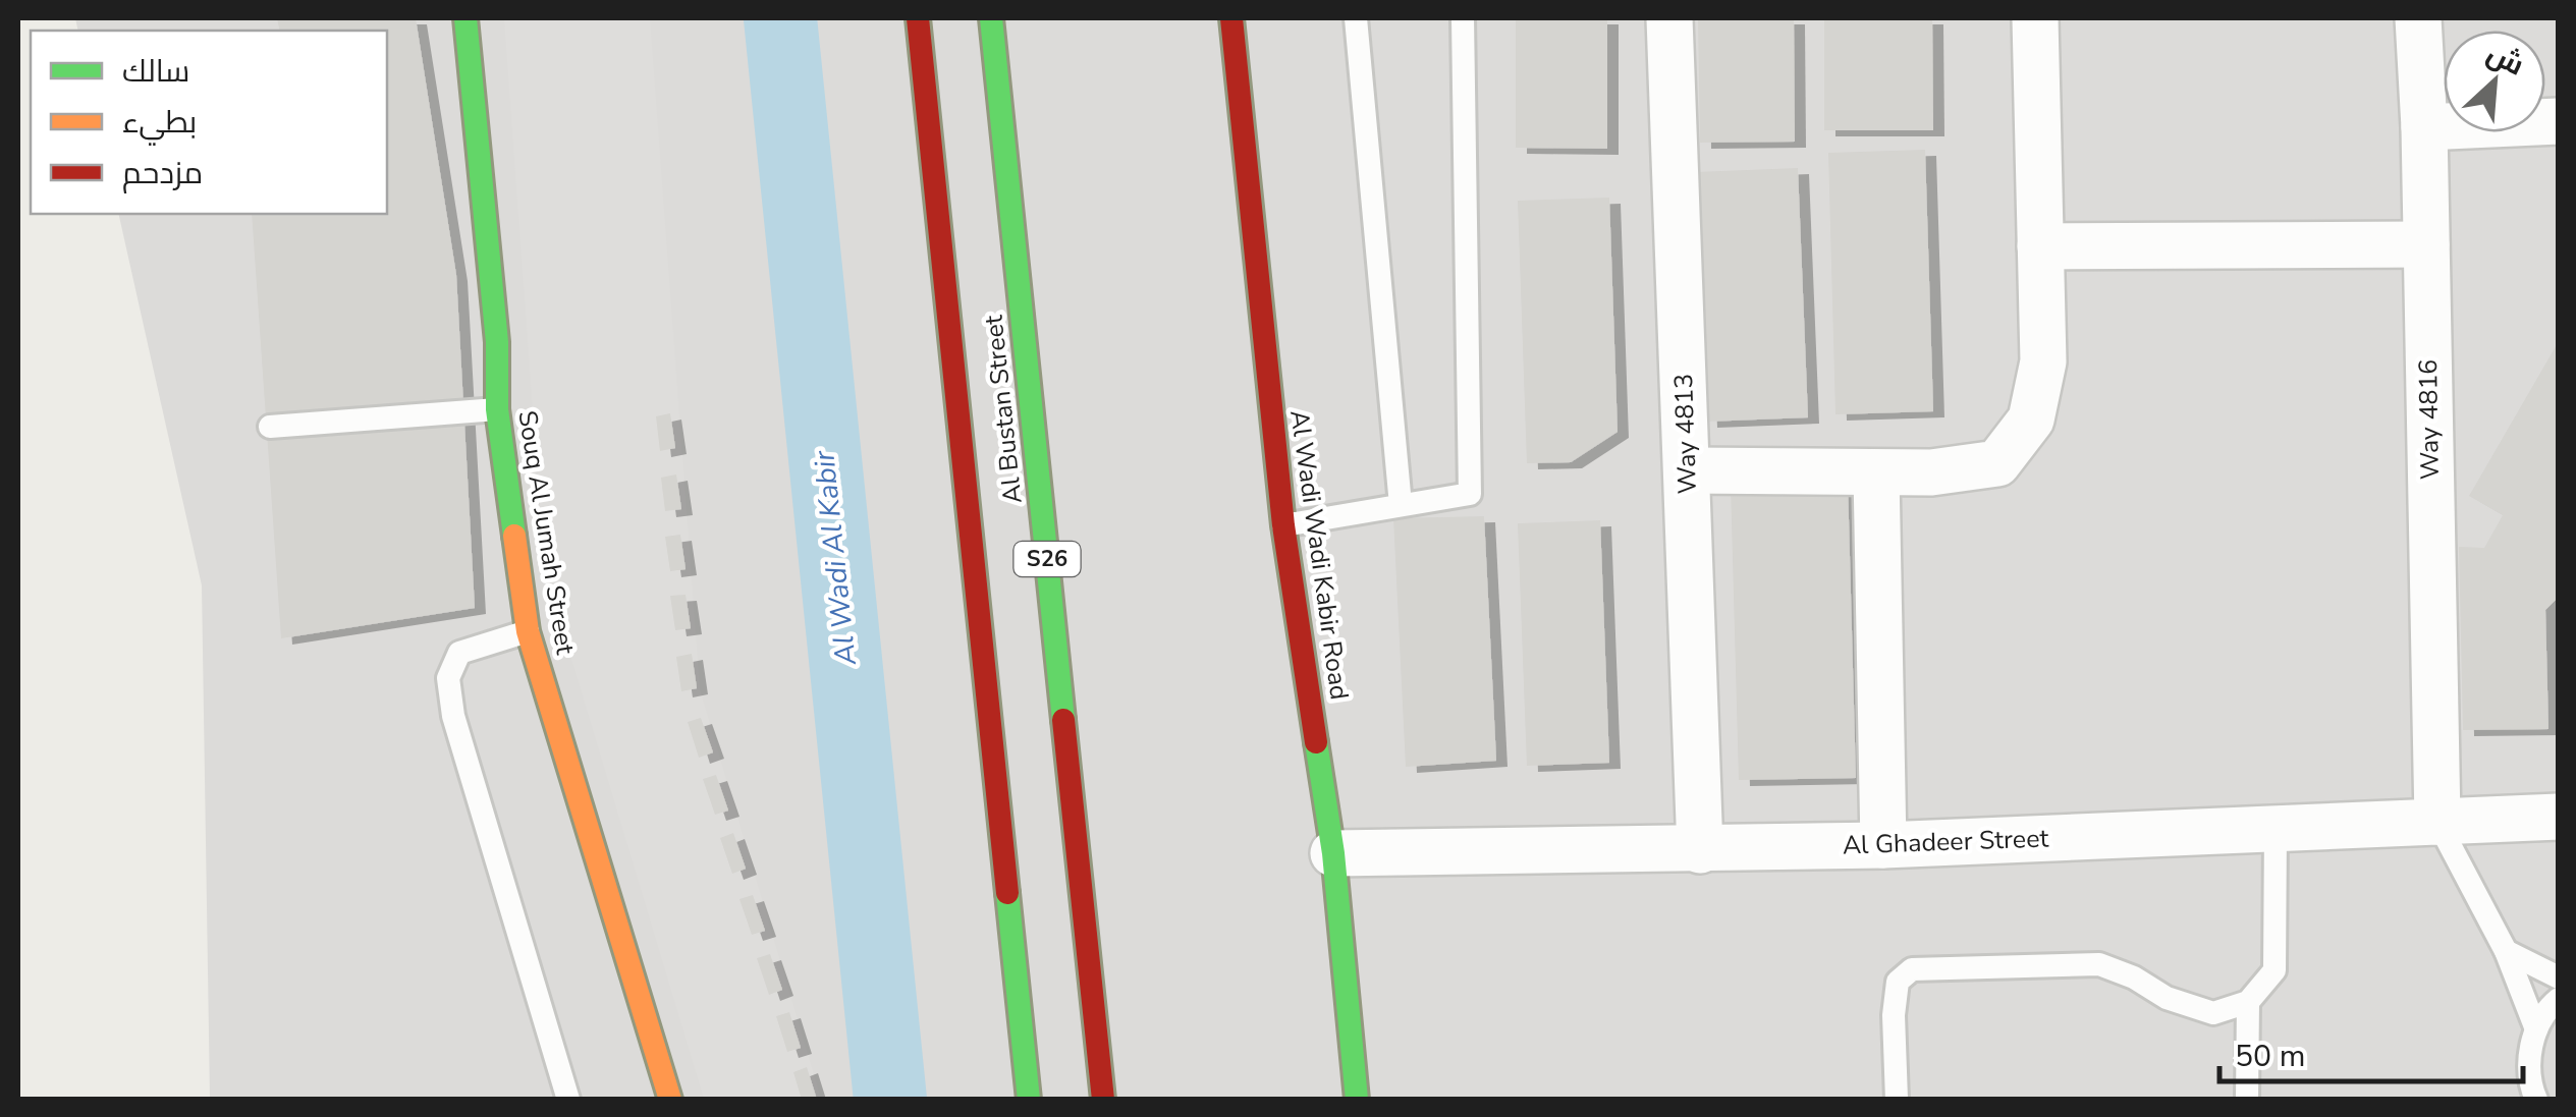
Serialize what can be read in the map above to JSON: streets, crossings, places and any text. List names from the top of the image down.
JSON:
{
  "streets": {
    "street": [
      "Al Bustan Street",
      "Way 4816",
      "Way 4813",
      "Souq Al Jumah Street",
      "Al Wadi Wadi Kabir Road",
      "S26",
      "Al Ghadeer Street"
    ]
  },
  "crossings": [
    ["Way 4816", "Al Ghadeer Street"],
    ["Way 4813", "Al Ghadeer Street"],
    ["Al Wadi Wadi Kabir Road", "Al Ghadeer Street"]
  ],
  "water": ["Al Wadi Al Kabir"],
  "legend": ["سالك", "بطيء", "مزدحم"],
  "scale_bar": "50 m",
  "north": "top right"
}
